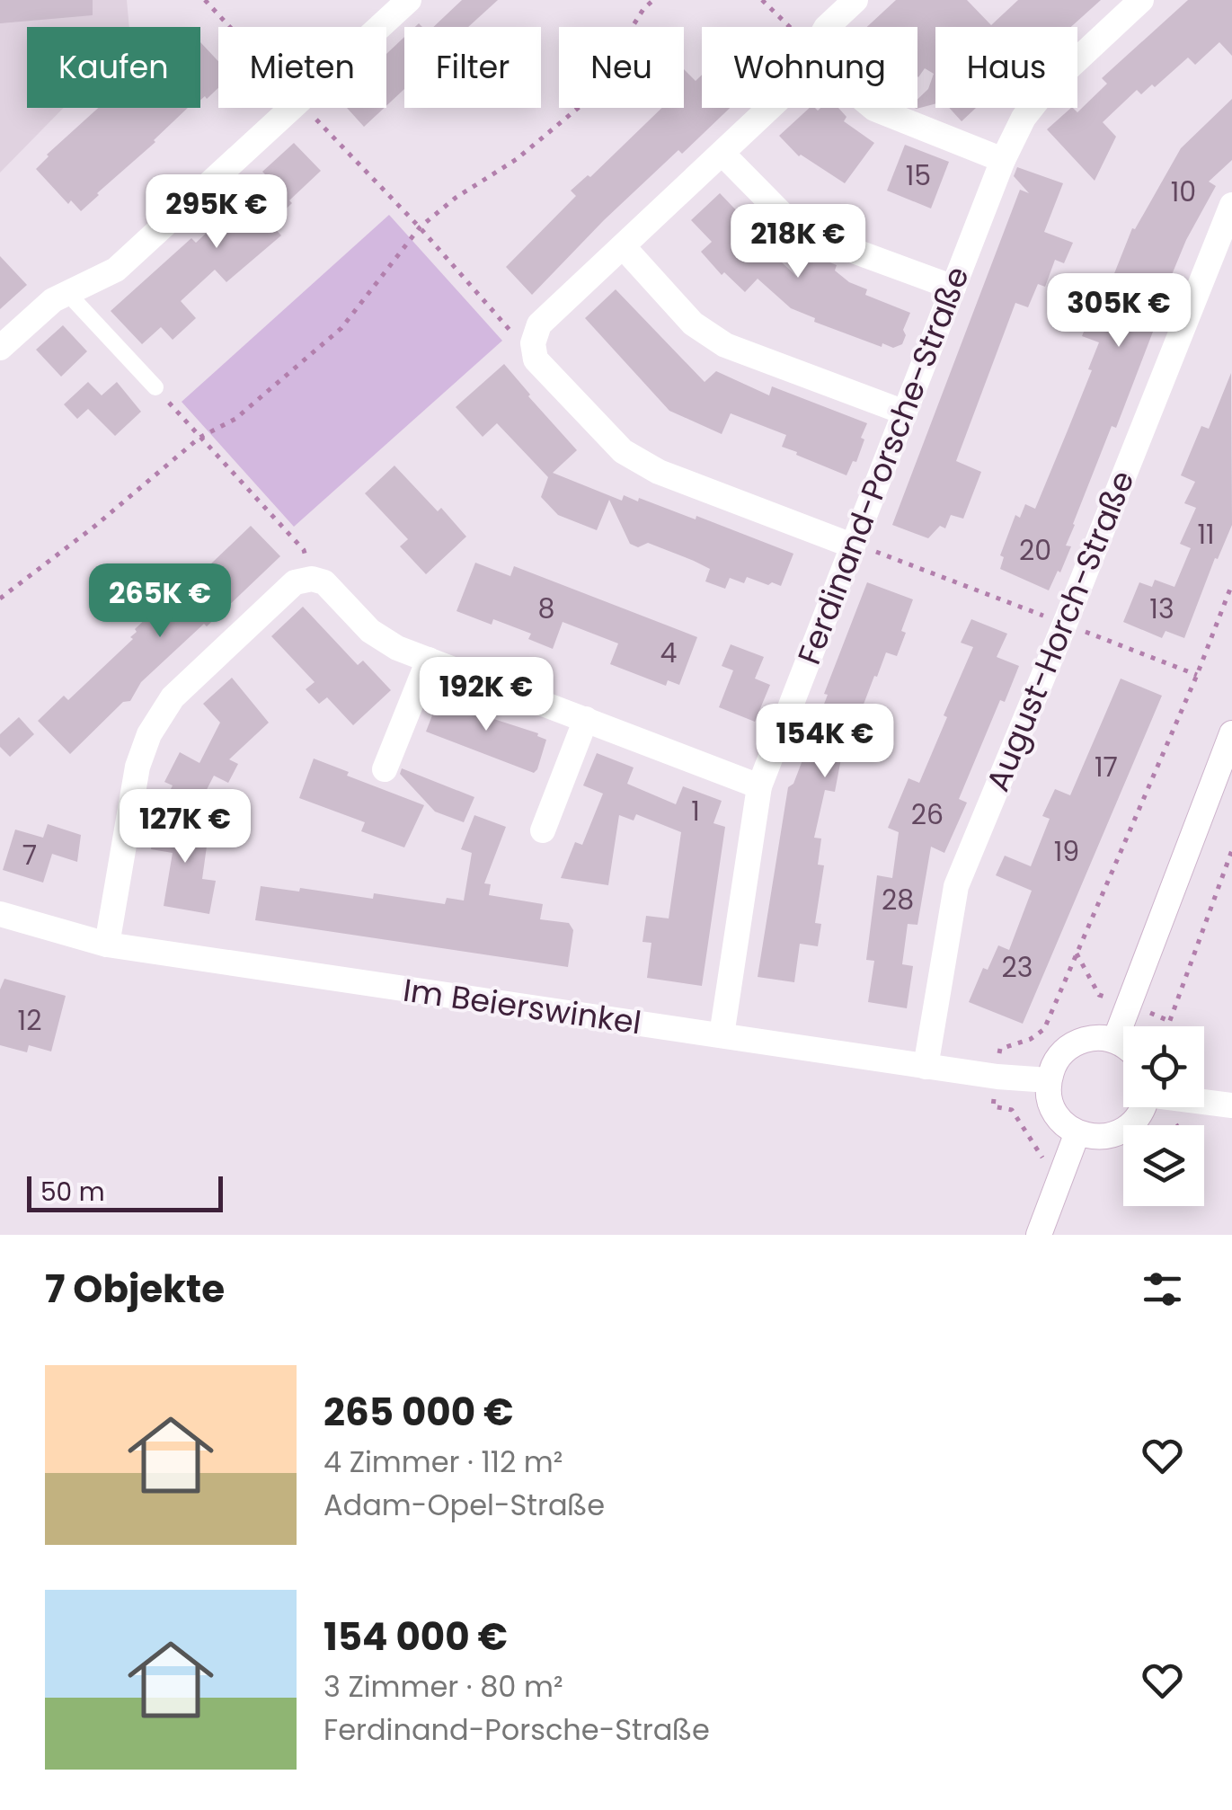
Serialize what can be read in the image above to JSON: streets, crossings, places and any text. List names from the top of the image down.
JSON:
{
  "streets": {
    "street": ["Ferdinand-Porsche-Straße", "August-Horch-Straße", "Im Beierswinkel"]
  },
  "crossings": [
    ["Ferdinand-Porsche-Straße", "Im Beierswinkel"],
    ["August-Horch-Straße", "Im Beierswinkel"]
  ],
  "house_numbers": [
    "15",
    "10",
    "11",
    "20",
    "8",
    "13",
    "4",
    "17",
    "1",
    "26",
    "19",
    "7",
    "28",
    "23",
    "12"
  ],
  "scale_bar": "50 m",
  "page": {
    "chip": [
      "Kaufen",
      "Mieten",
      "Filter",
      "Neu",
      "Wohnung",
      "Haus"
    ],
    "price": [
      "295K €",
      "218K €",
      "305K €",
      "265K €",
      "192K €",
      "154K €",
      "127K €"
    ],
    "scale": "50 m",
    "heading": "7 Objekte",
    "list": [
      {
        "name": "265 000 €",
        "note": "4 Zimmer · 112 m² · Adam-Opel-Straße"
      },
      {
        "name": "154 000 €",
        "note": "3 Zimmer · 80 m² · Ferdinand-Porsche-Straße"
      }
    ]
  }
}
